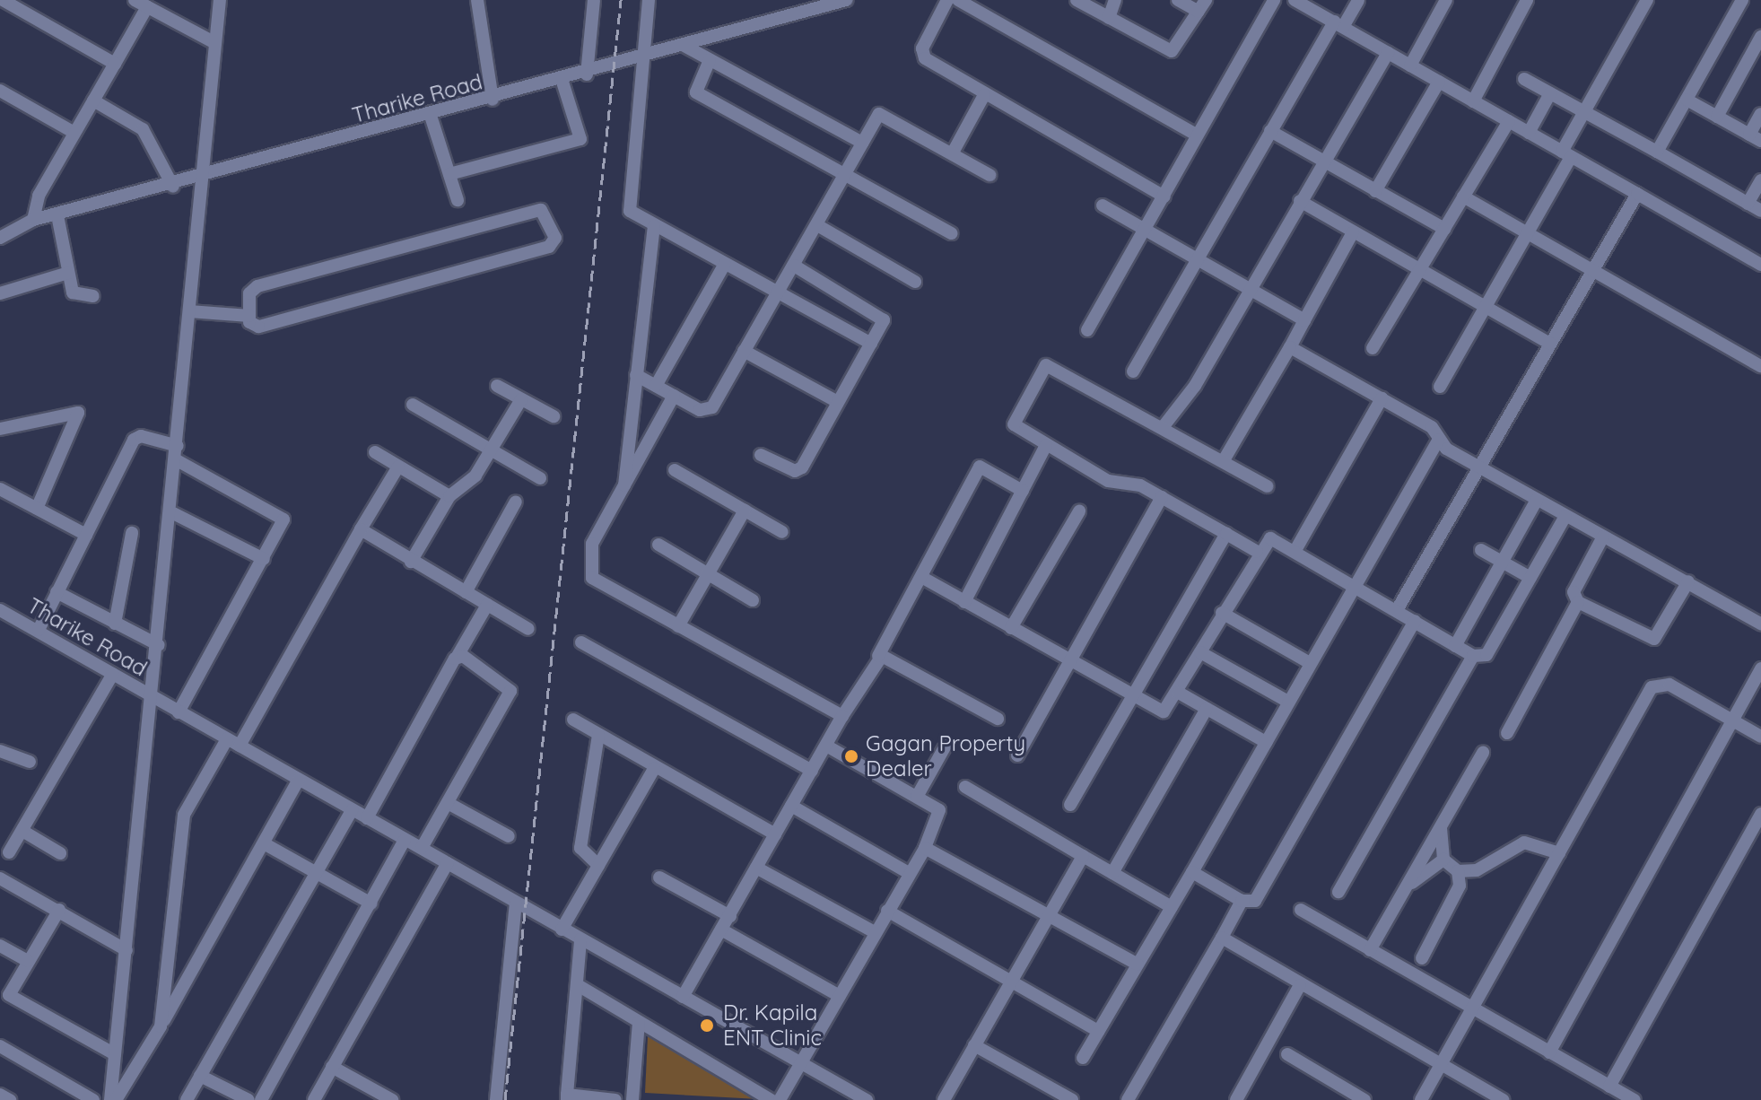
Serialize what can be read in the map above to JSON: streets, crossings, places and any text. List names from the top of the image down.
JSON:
{
  "streets": {
    "street": ["Tharike Road"]
  },
  "places": ["Gagan Property Dealer", "Dr. Kapila ENT Clinic"]
}
